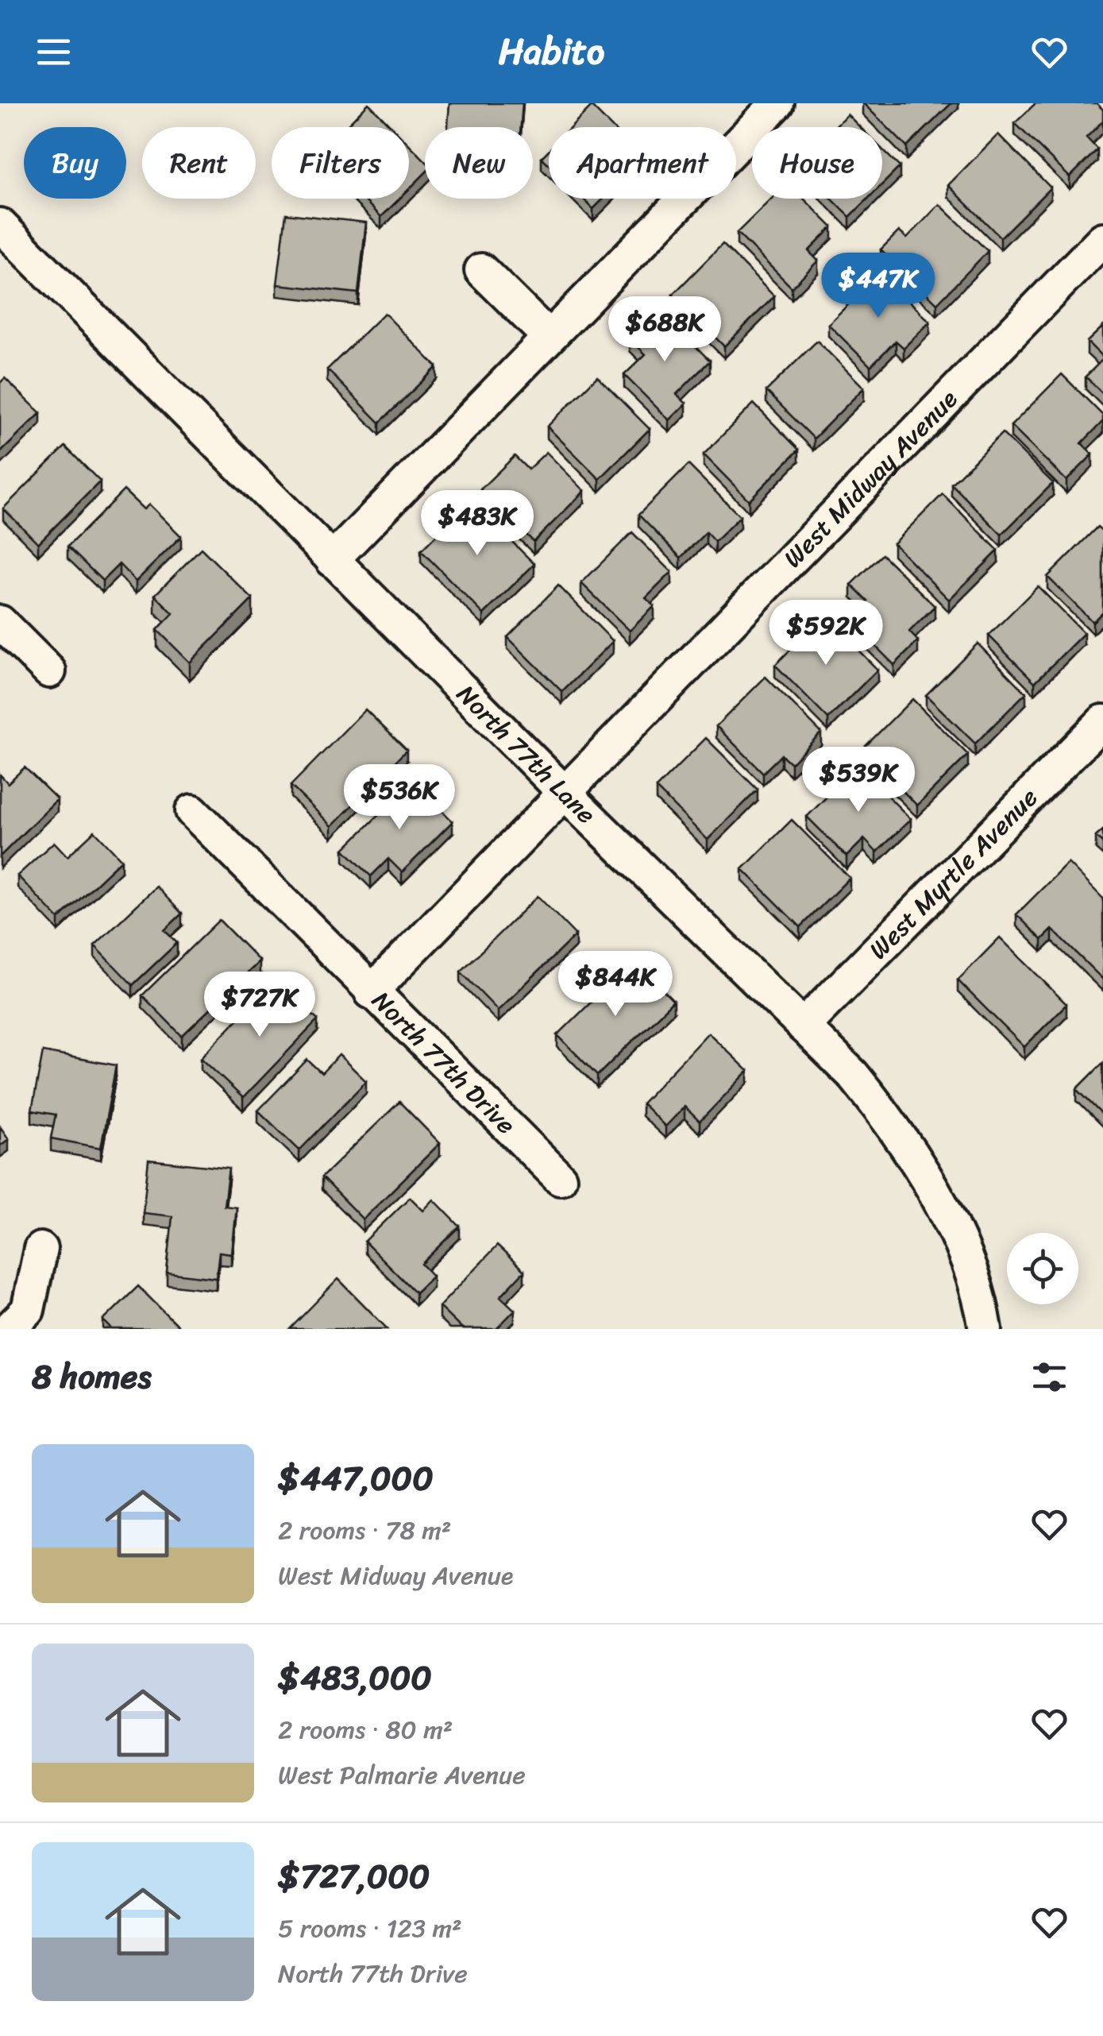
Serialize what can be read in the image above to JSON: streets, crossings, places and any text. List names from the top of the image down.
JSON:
{
  "streets": {
    "street": [
      "West Midway Avenue",
      "North 77th Lane",
      "West Myrtle Avenue",
      "North 77th Drive"
    ]
  },
  "crossings": [
    ["West Midway Avenue", "North 77th Lane"],
    ["West Midway Avenue", "North 77th Drive"],
    ["North 77th Lane", "West Myrtle Avenue"]
  ],
  "page": {
    "header": "Habito",
    "chip": [
      "Buy",
      "Rent",
      "Filters",
      "New",
      "Apartment",
      "House"
    ],
    "price": [
      "$447K",
      "$688K",
      "$483K",
      "$592K",
      "$539K",
      "$536K",
      "$844K",
      "$727K"
    ],
    "heading": "8 homes",
    "list": [
      {
        "name": "$447,000",
        "note": "2 rooms · 78 m² · West Midway Avenue"
      },
      {
        "name": "$483,000",
        "note": "2 rooms · 80 m² · West Palmarie Avenue"
      },
      {
        "name": "$727,000",
        "note": "5 rooms · 123 m² · North 77th Drive"
      }
    ]
  }
}
